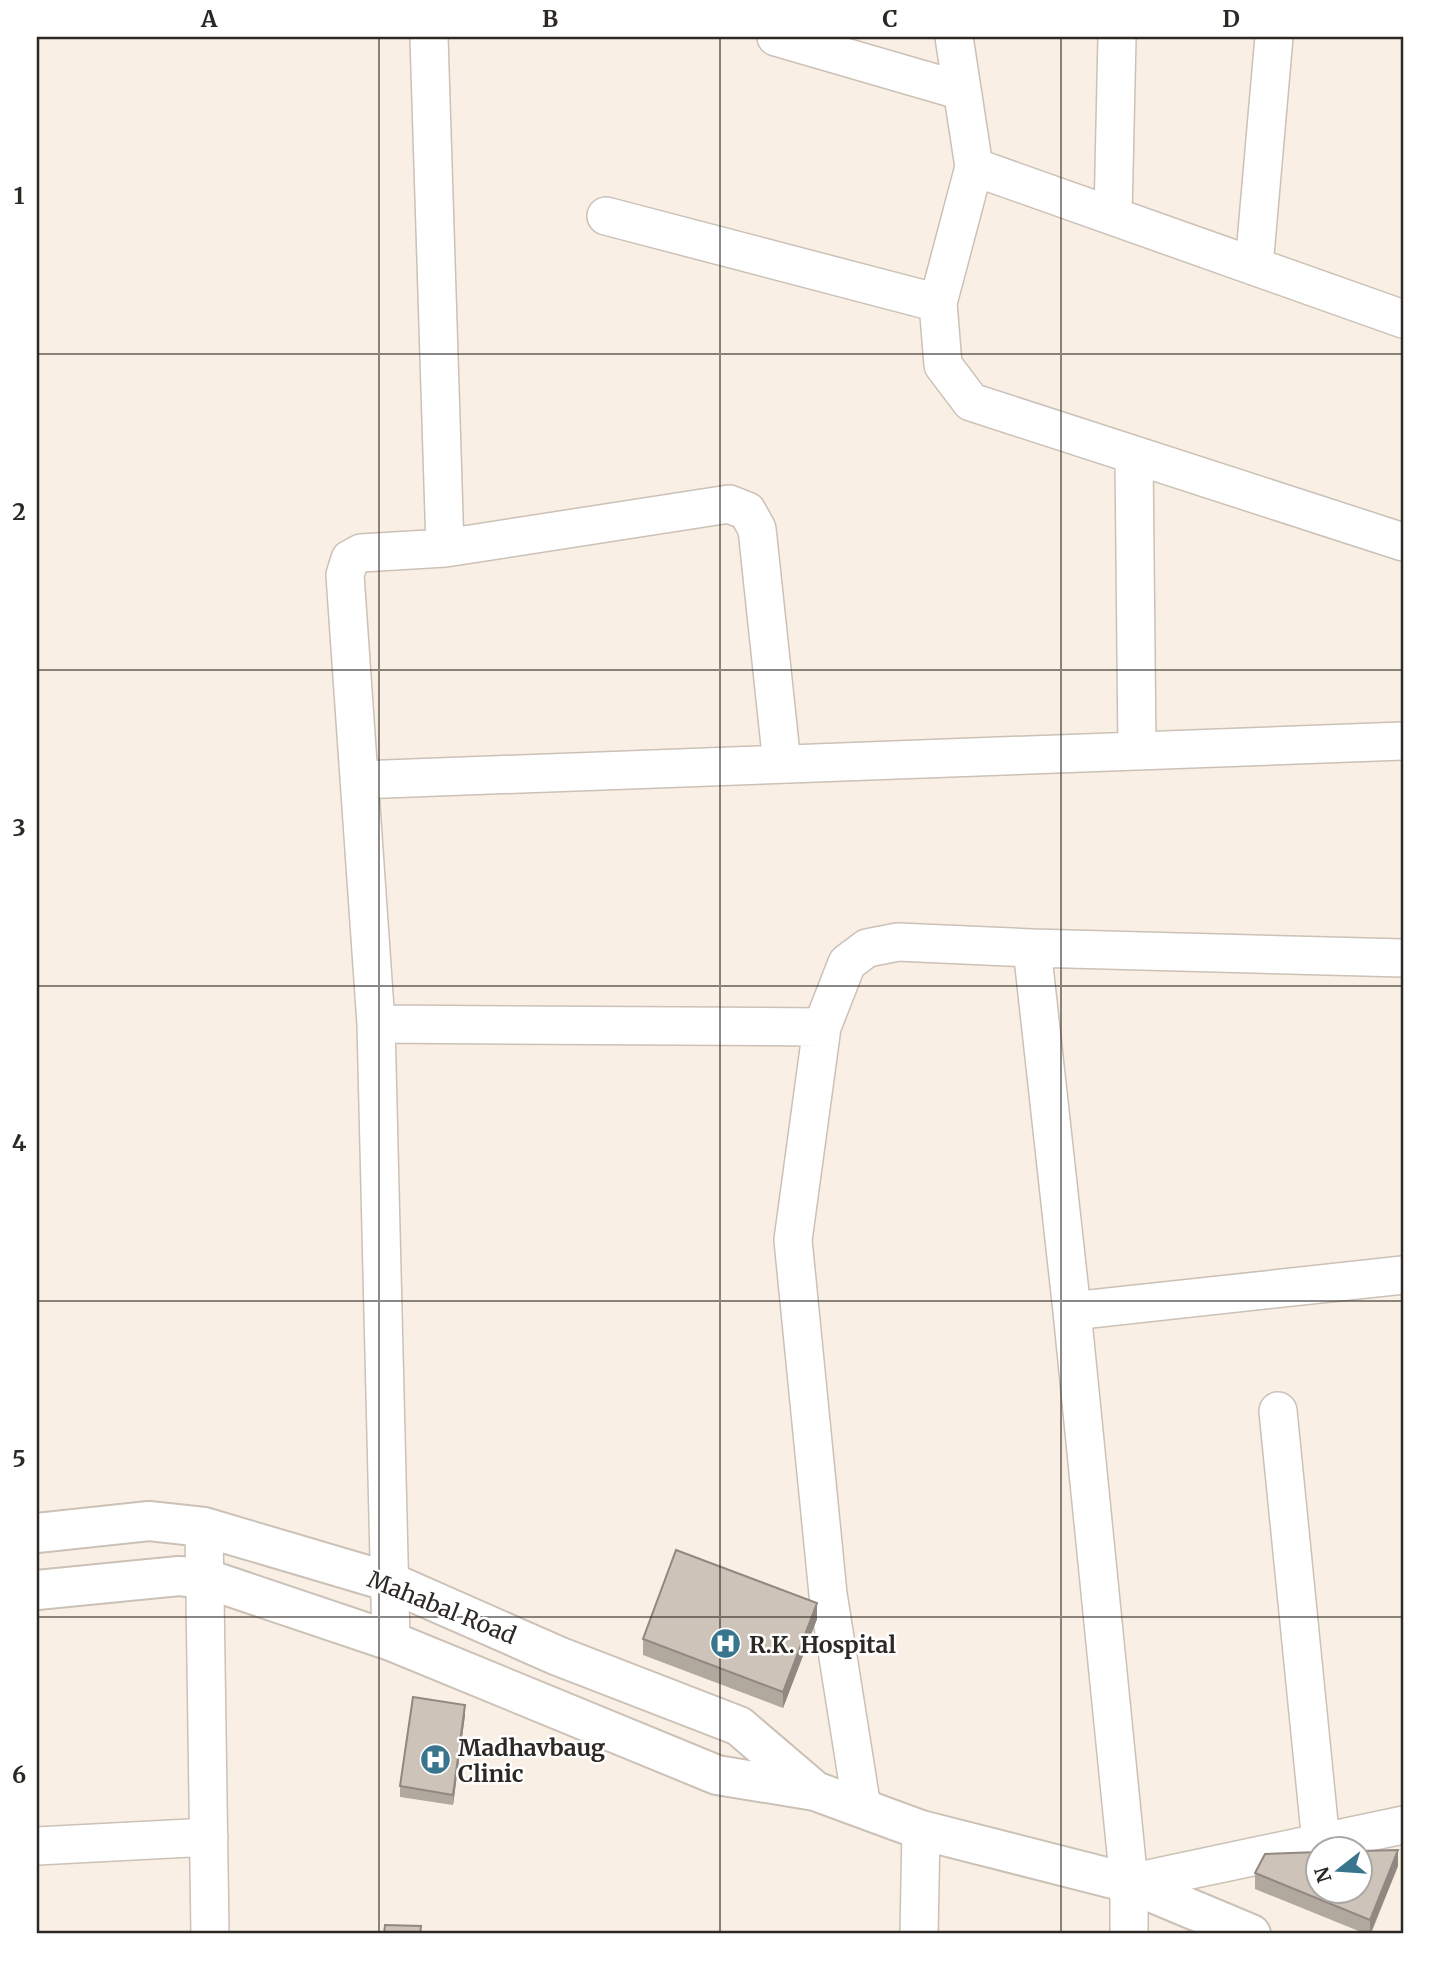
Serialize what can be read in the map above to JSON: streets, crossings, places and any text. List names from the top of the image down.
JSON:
{
  "streets": {
    "main road": ["Mahabal Road"]
  },
  "places": {
    "hospital": ["R.K. Hospital", "Madhavbaug Clinic"]
  },
  "north": "left",
  "grid": {
    "columns": [
      "A",
      "B",
      "C",
      "D"
    ],
    "rows": [
      "1",
      "2",
      "3",
      "4",
      "5",
      "6"
    ]
  }
}
